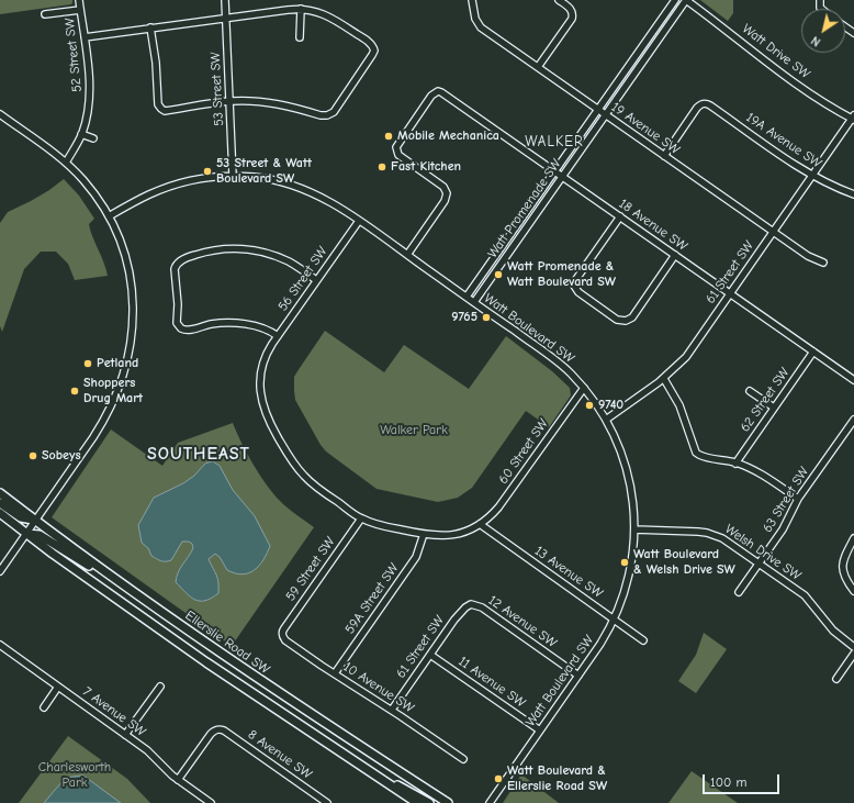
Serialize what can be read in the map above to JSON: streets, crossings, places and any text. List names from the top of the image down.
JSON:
{
  "streets": {
    "main road": ["Ellerslie Road SW"],
    "street": [
      "Watt Drive SW",
      "52 Street SW",
      "53 Street SW",
      "19 Avenue SW",
      "19A Avenue SW",
      "Watt Promenade SW",
      "18 Avenue SW",
      "61 Street SW",
      "56 Street SW",
      "Watt Boulevard SW",
      "62 Street SW",
      "60 Street SW",
      "63 Street SW",
      "Welsh Drive SW",
      "59 Street SW",
      "13 Avenue SW",
      "59A Street SW",
      "12 Avenue SW",
      "11 Avenue SW",
      "10 Avenue SW",
      "7 Avenue SW",
      "8 Avenue SW"
    ]
  },
  "crossings": [
    ["Watt Drive SW", "Watt Promenade SW"],
    ["Watt Drive SW", "61 Street SW"],
    ["53 Street SW", "Watt Boulevard SW"],
    ["19 Avenue SW", "19A Avenue SW"],
    ["19 Avenue SW", "Watt Promenade SW"],
    ["19 Avenue SW", "61 Street SW"],
    ["19A Avenue SW", "61 Street SW"],
    ["Watt Promenade SW", "18 Avenue SW"],
    ["Watt Promenade SW", "Watt Boulevard SW"],
    ["18 Avenue SW", "61 Street SW"],
    ["18 Avenue SW", "Watt Boulevard SW"],
    ["18 Avenue SW", "62 Street SW"],
    ["61 Street SW", "Watt Boulevard SW"],
    ["61 Street SW", "12 Avenue SW"],
    ["61 Street SW", "11 Avenue SW"],
    ["61 Street SW", "10 Avenue SW"],
    ["56 Street SW", "Watt Boulevard SW"],
    ["56 Street SW", "59 Street SW"],
    ["Watt Boulevard SW", "60 Street SW"],
    ["Watt Boulevard SW", "Welsh Drive SW"],
    ["Watt Boulevard SW", "13 Avenue SW"],
    ["Watt Boulevard SW", "12 Avenue SW"],
    ["Watt Boulevard SW", "11 Avenue SW"],
    ["60 Street SW", "13 Avenue SW"],
    ["63 Street SW", "Welsh Drive SW"],
    ["59 Street SW", "10 Avenue SW"],
    ["59A Street SW", "10 Avenue SW"],
    ["7 Avenue SW", "8 Avenue SW"]
  ],
  "districts": ["WALKER", "SOUTHEAST"],
  "parks": ["Walker Park", "Charlesworth Park"],
  "places": [
    "Mobile Mechanica",
    "Fast Kitchen",
    "53 Street & Watt Boulevard SW",
    "Watt Promenade & Watt Boulevard SW",
    "9765",
    "Petland",
    "Shoppers Drug Mart",
    "9740",
    "Sobeys",
    "Watt Boulevard & Welsh Drive SW",
    "Watt Boulevard & Ellerslie Road SW"
  ],
  "scale_bar": "100 m",
  "north": "bottom left"
}
